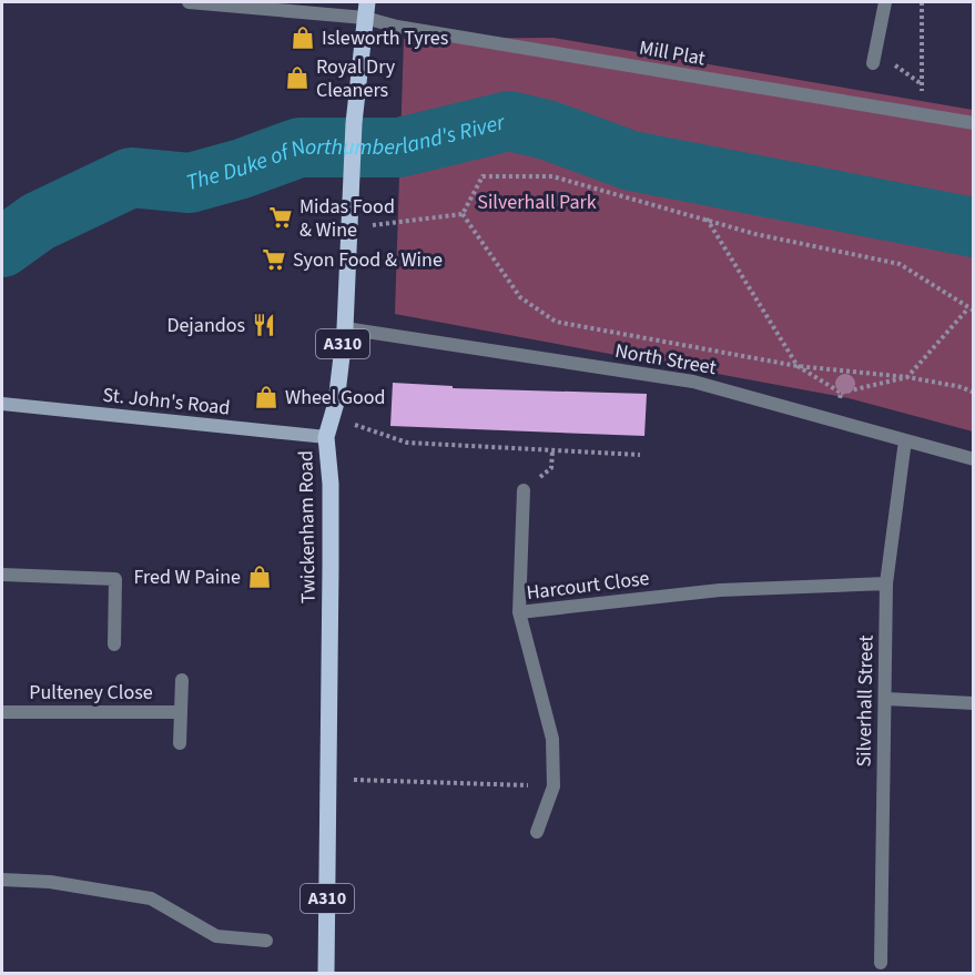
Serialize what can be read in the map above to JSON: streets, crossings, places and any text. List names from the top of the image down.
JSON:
{
  "streets": {
    "main road": ["A310", "St. John's Road", "Twickenham Road"],
    "street": [
      "Mill Plat",
      "North Street",
      "Harcourt Close",
      "Pulteney Close",
      "Silverhall Street"
    ]
  },
  "crossings": [
    ["Mill Plat", "Twickenham Road"],
    ["North Street", "Twickenham Road"],
    ["North Street", "Silverhall Street"],
    ["St. John's Road", "Twickenham Road"],
    ["Harcourt Close", "Silverhall Street"]
  ],
  "water": ["The Duke of Northumberland's River"],
  "parks": ["Silverhall Park"],
  "places": {
    "shop": [
      "Isleworth Tyres",
      "Royal Dry Cleaners",
      "Wheel Good",
      "Fred W Paine"
    ],
    "supermarket": ["Midas Food & Wine", "Syon Food & Wine"],
    "restaurant": ["Dejandos"]
  }
}
